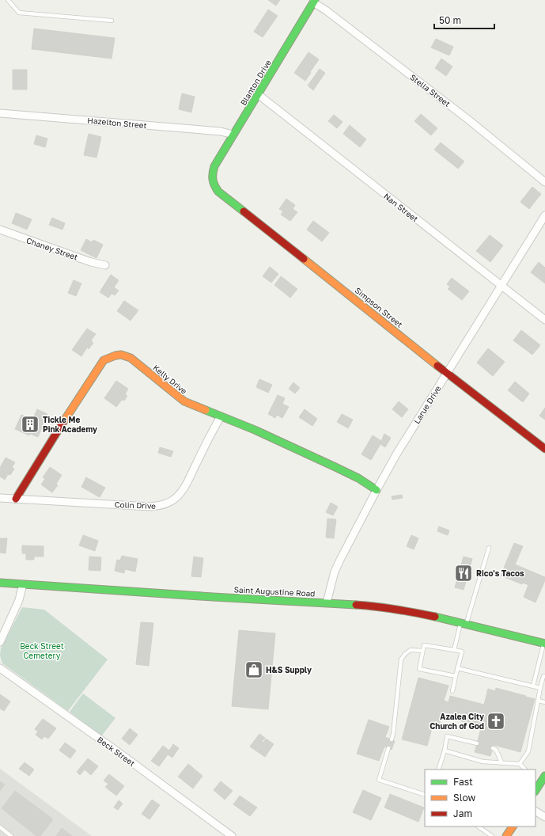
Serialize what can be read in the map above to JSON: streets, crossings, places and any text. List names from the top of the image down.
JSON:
{
  "streets": {
    "street": [
      "Blanton Drive",
      "Stella Street",
      "Hazelton Street",
      "Nan Street",
      "Chaney Street",
      "Simpson Street",
      "Kelly Drive",
      "Larue Drive",
      "Colin Drive",
      "Saint Augustine Road",
      "Beck Street"
    ]
  },
  "crossings": [
    ["Blanton Drive", "Stella Street"],
    ["Blanton Drive", "Hazelton Street"],
    ["Blanton Drive", "Nan Street"],
    ["Blanton Drive", "Simpson Street"],
    ["Nan Street", "Larue Drive"],
    ["Simpson Street", "Larue Drive"],
    ["Kelly Drive", "Larue Drive"],
    ["Kelly Drive", "Colin Drive"],
    ["Larue Drive", "Saint Augustine Road"]
  ],
  "parks": ["Beck Street Cemetery"],
  "places": {
    "building": ["Tickle Me Pink Academy"],
    "restaurant": ["Rico's Tacos"],
    "shop": ["H&S Supply"],
    "church": ["Azalea City Church of God"]
  },
  "legend": ["Fast", "Slow", "Jam"],
  "scale_bar": "50 m"
}
